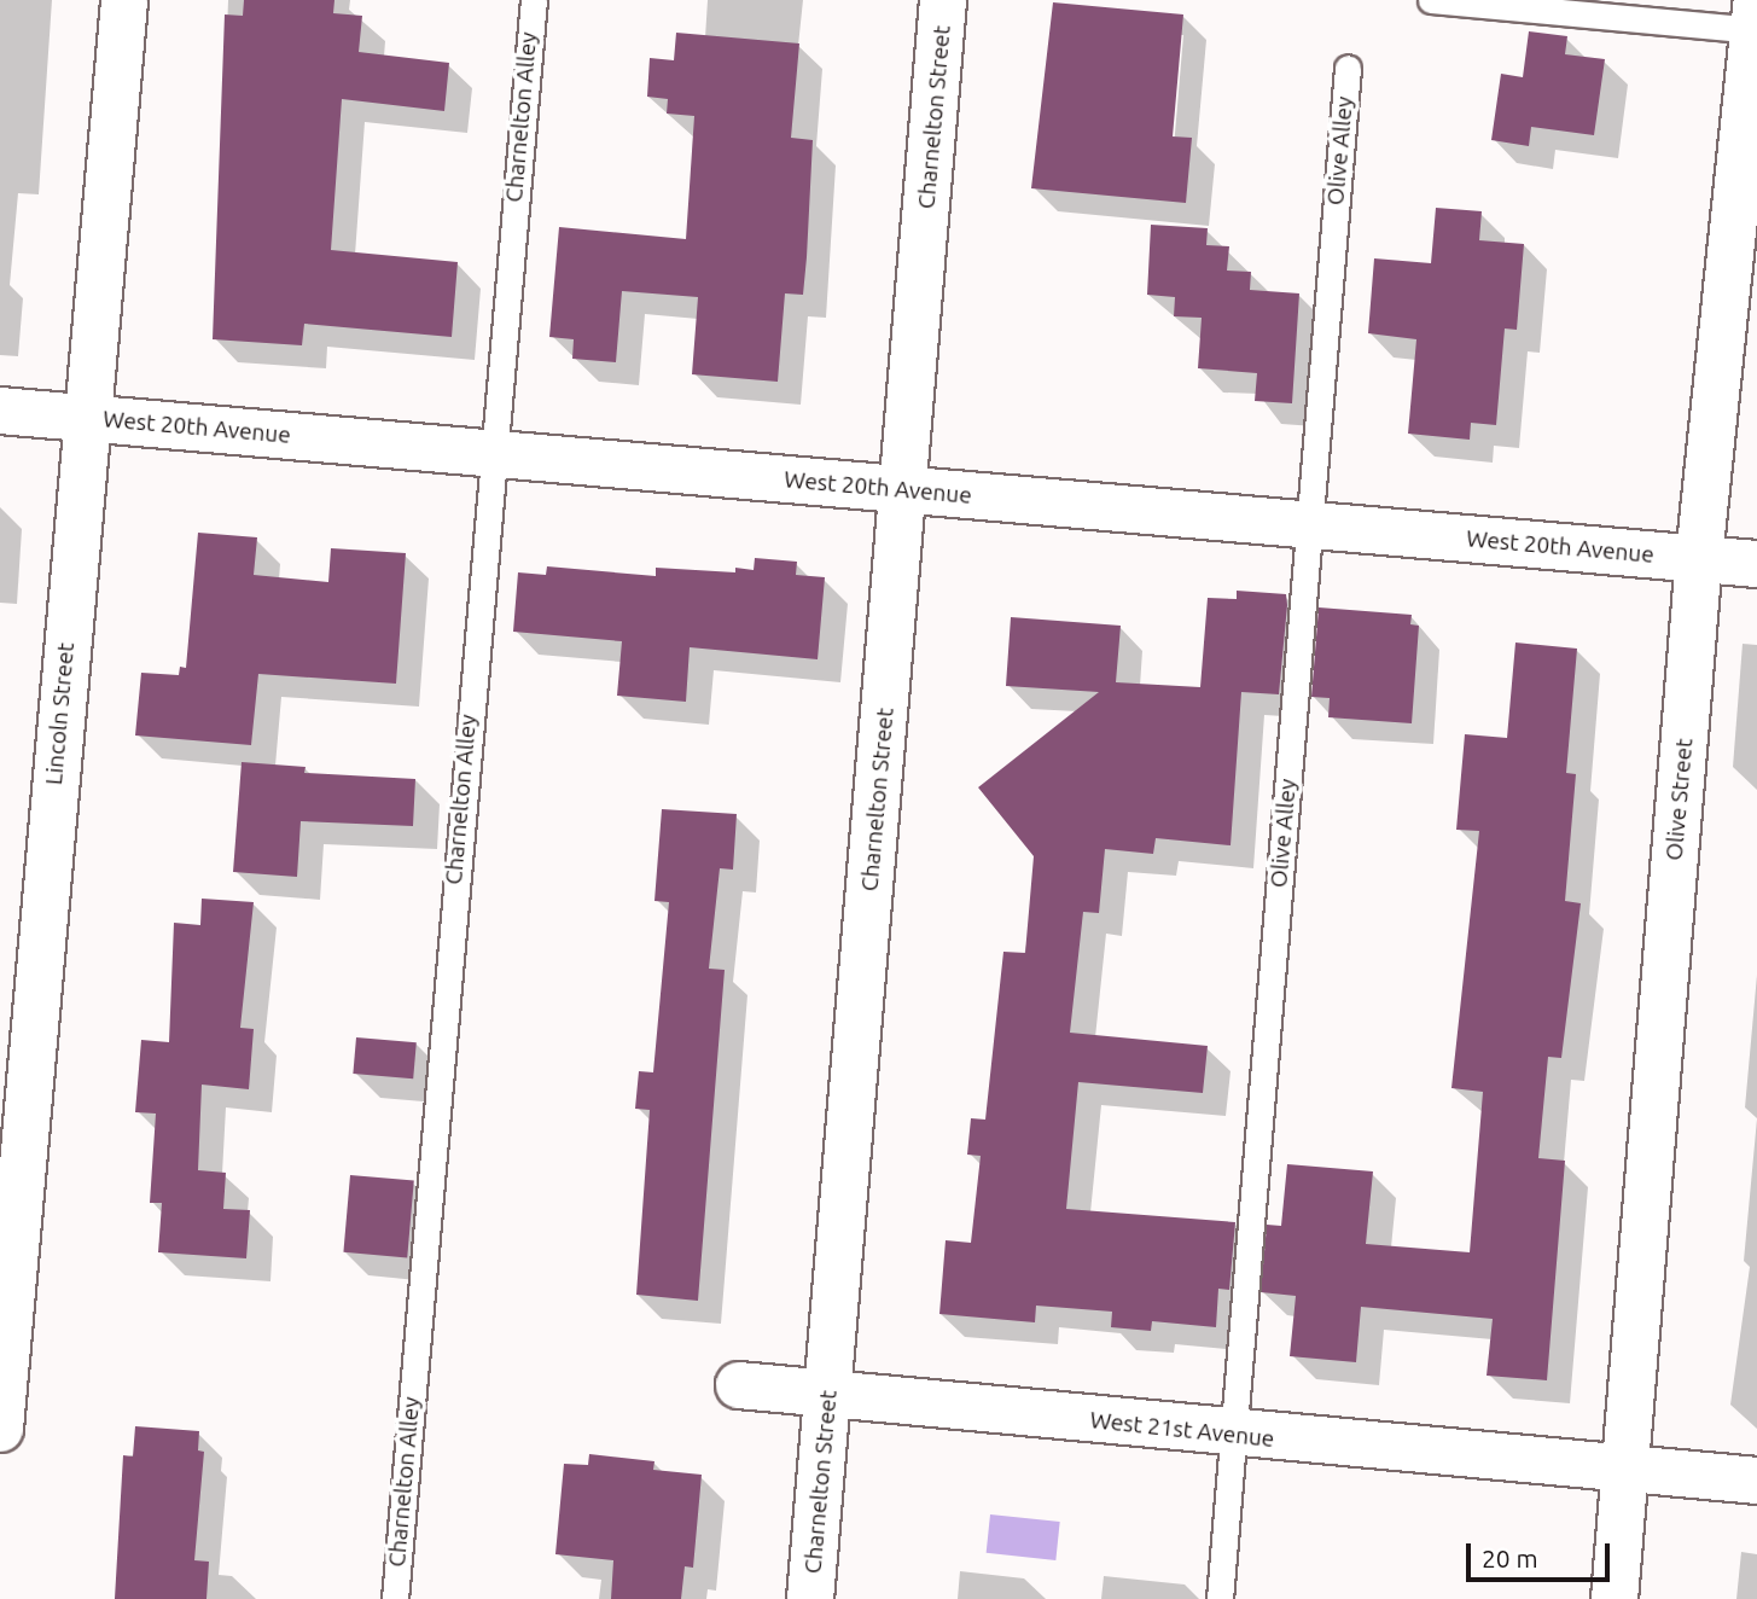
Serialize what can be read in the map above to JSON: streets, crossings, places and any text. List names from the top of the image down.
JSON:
{
  "streets": {
    "street": [
      "Charnelton Street",
      "West 20th Avenue",
      "Lincoln Street",
      "Olive Street",
      "West 21st Avenue"
    ],
    "lane": ["Charnelton Alley", "Olive Alley"]
  },
  "crossings": [
    ["Charnelton Alley", "West 20th Avenue"],
    ["Charnelton Street", "West 20th Avenue"],
    ["Charnelton Street", "West 21st Avenue"],
    ["Olive Alley", "West 20th Avenue"],
    ["Olive Alley", "West 21st Avenue"],
    ["West 20th Avenue", "Lincoln Street"],
    ["West 20th Avenue", "Olive Street"],
    ["Olive Street", "West 21st Avenue"]
  ],
  "scale_bar": "20 m"
}
